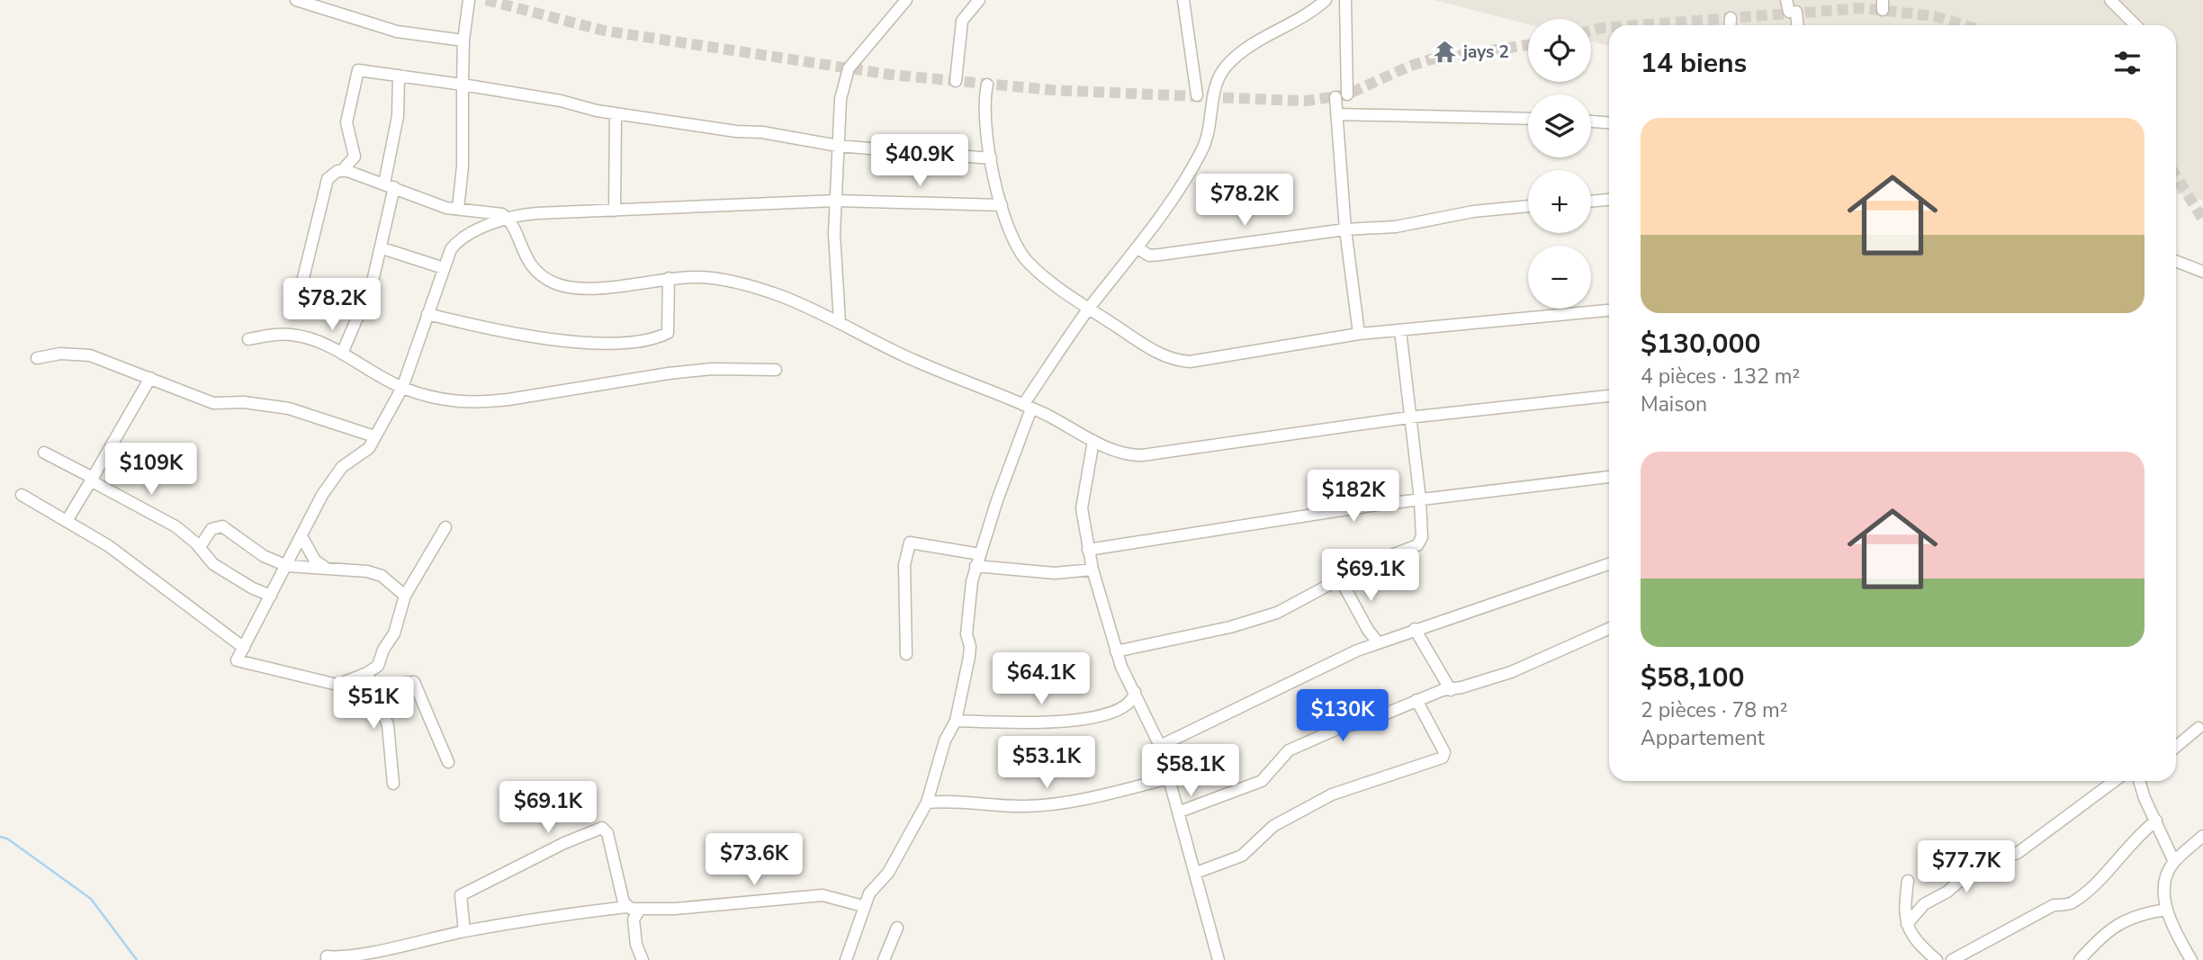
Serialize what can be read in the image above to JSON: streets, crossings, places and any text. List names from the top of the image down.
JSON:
{
  "places": {
    "temple": ["jays 2"]
  },
  "page": {
    "map_buttons": ["+", "−"],
    "heading": "14 biens",
    "list": [
      {
        "name": "$130,000",
        "note": "4 pièces · 132 m² · Maison"
      },
      {
        "name": "$58,100",
        "note": "2 pièces · 78 m² · Appartement"
      }
    ],
    "price": [
      "$40.9K",
      "$78.2K",
      "$78.2K",
      "$109K",
      "$182K",
      "$69.1K",
      "$64.1K",
      "$51K",
      "$130K",
      "$53.1K",
      "$58.1K",
      "$69.1K",
      "$73.6K",
      "$77.7K"
    ]
  }
}
